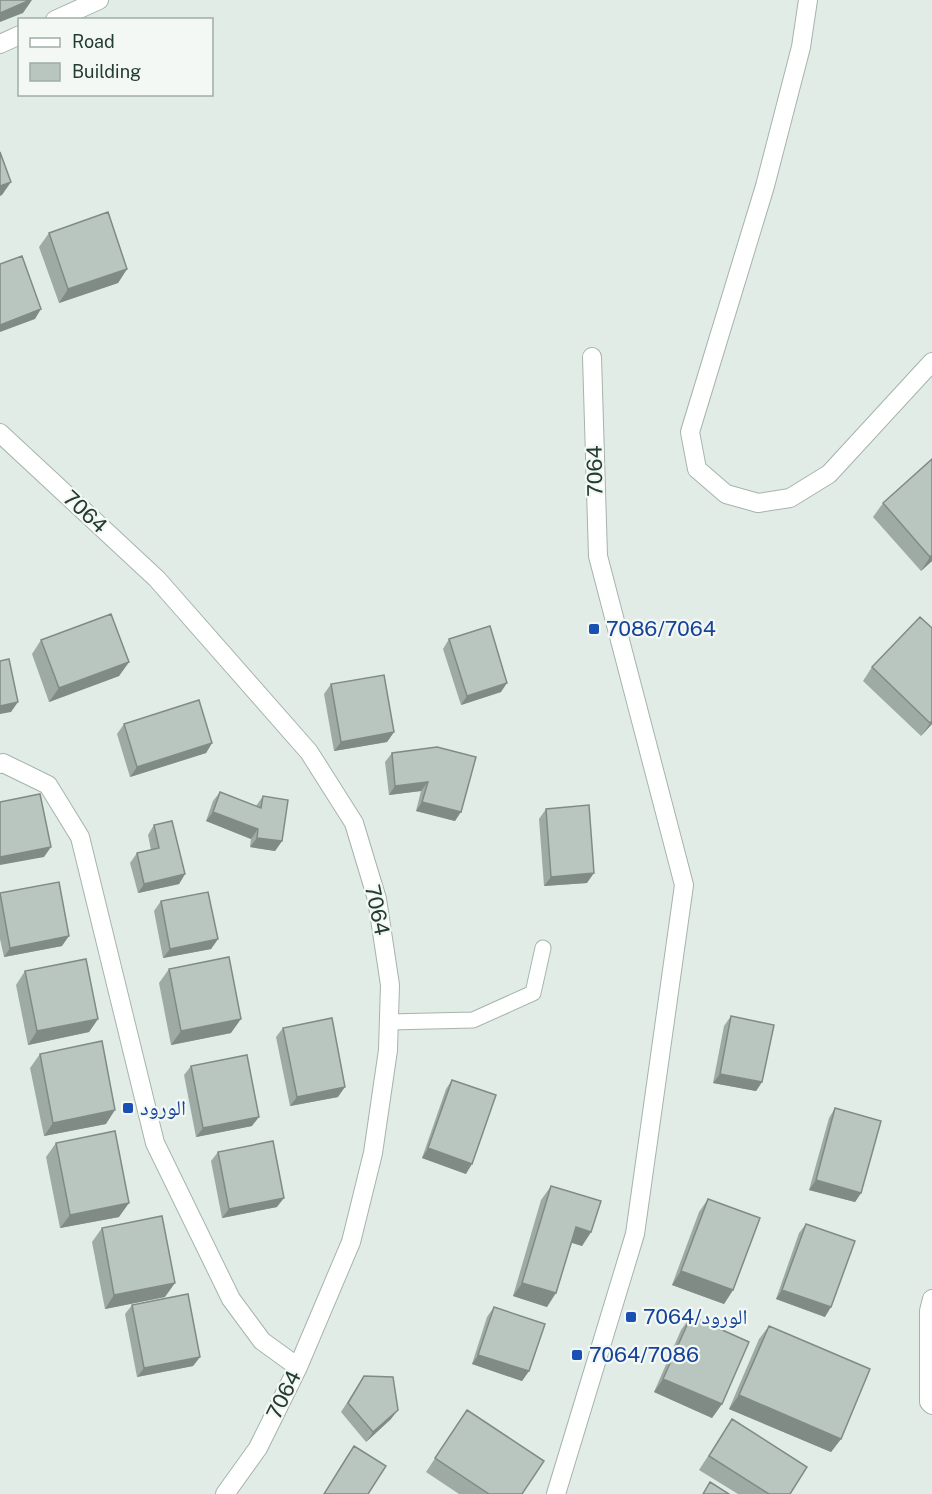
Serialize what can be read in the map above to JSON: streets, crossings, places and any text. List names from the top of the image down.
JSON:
{
  "streets": {
    "street": ["7064"]
  },
  "places": {
    "transit": [
      "7086/7064",
      "الورود",
      "الورود/7064",
      "7064/7086"
    ]
  },
  "legend": ["Road", "Building"]
}
